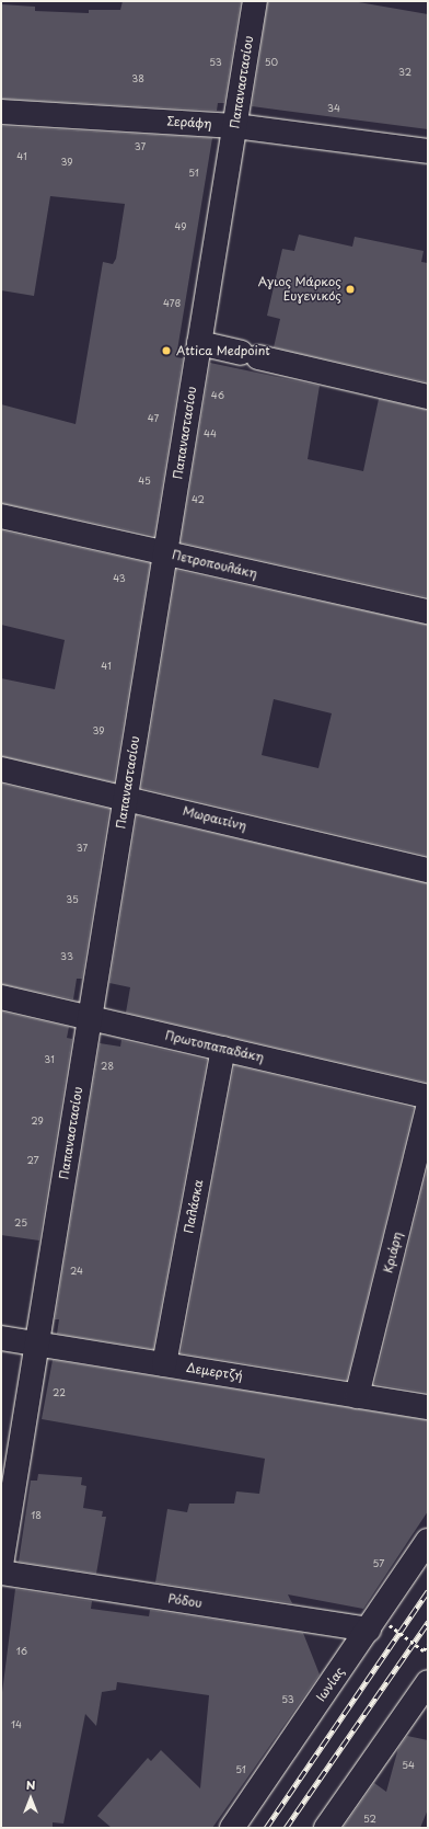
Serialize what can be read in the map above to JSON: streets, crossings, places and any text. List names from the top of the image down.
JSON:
{
  "streets": {
    "street": [
      "Παπαναστασίου",
      "Σεράφη",
      "Πετροπουλάκη",
      "Μωραιτίνη",
      "Πρωτοπαπαδάκη",
      "Παλάσκα",
      "Κριάρη",
      "Δεμερτζή",
      "Ρόδου",
      "Ιωνίας"
    ]
  },
  "crossings": [
    ["Παπαναστασίου", "Σεράφη"],
    ["Παπαναστασίου", "Πετροπουλάκη"],
    ["Παπαναστασίου", "Μωραιτίνη"],
    ["Παπαναστασίου", "Πρωτοπαπαδάκη"],
    ["Παπαναστασίου", "Δεμερτζή"],
    ["Πρωτοπαπαδάκη", "Παλάσκα"],
    ["Παλάσκα", "Δεμερτζή"],
    ["Κριάρη", "Δεμερτζή"],
    ["Ρόδου", "Ιωνίας"]
  ],
  "places": ["Αγιος Μάρκος Ευγενικός", "Attica Medpoint"],
  "house_numbers": [
    "53",
    "50",
    "32",
    "38",
    "34",
    "37",
    "41",
    "39",
    "51",
    "49",
    "47β",
    "46",
    "47",
    "44",
    "45",
    "42",
    "43",
    "41",
    "39",
    "37",
    "35",
    "33",
    "31",
    "28",
    "29",
    "27",
    "25",
    "24",
    "22",
    "18",
    "57",
    "16",
    "53",
    "14",
    "54",
    "51",
    "52"
  ],
  "north": "top"
}
